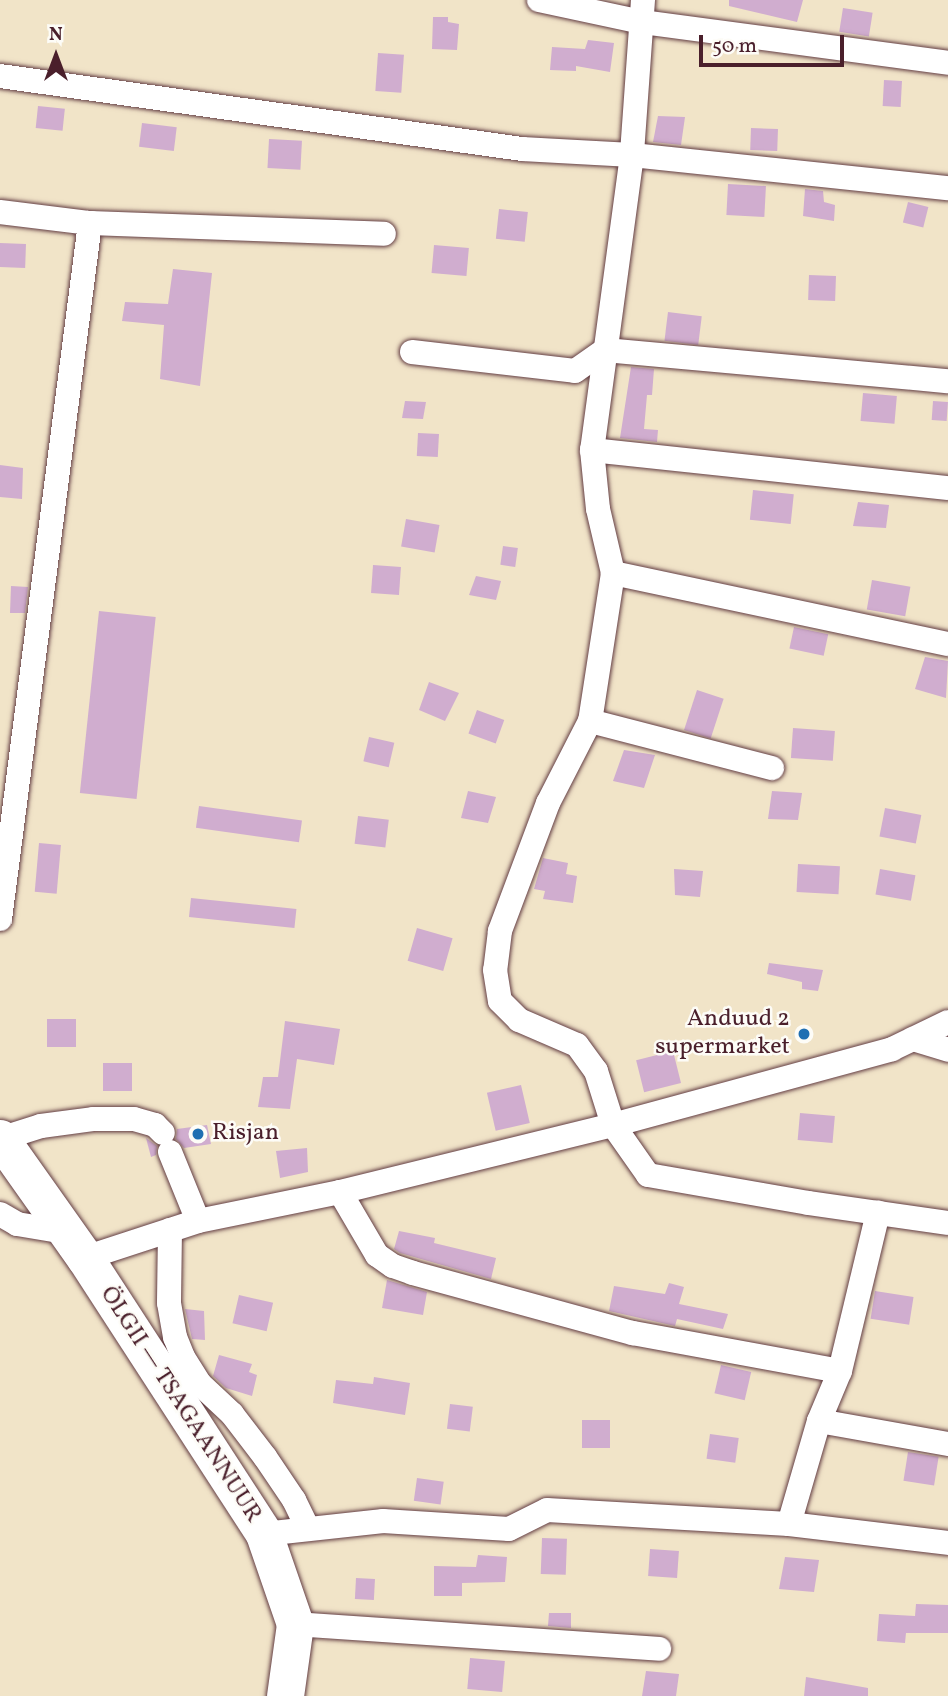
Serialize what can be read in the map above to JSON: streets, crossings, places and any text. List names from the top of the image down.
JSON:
{
  "streets": {
    "highway": ["ÖLGII — TSAGAANNUUR"]
  },
  "places": ["Anduud 2 supermarket", "Risjan"],
  "scale_bar": "50 m",
  "north": "top"
}
